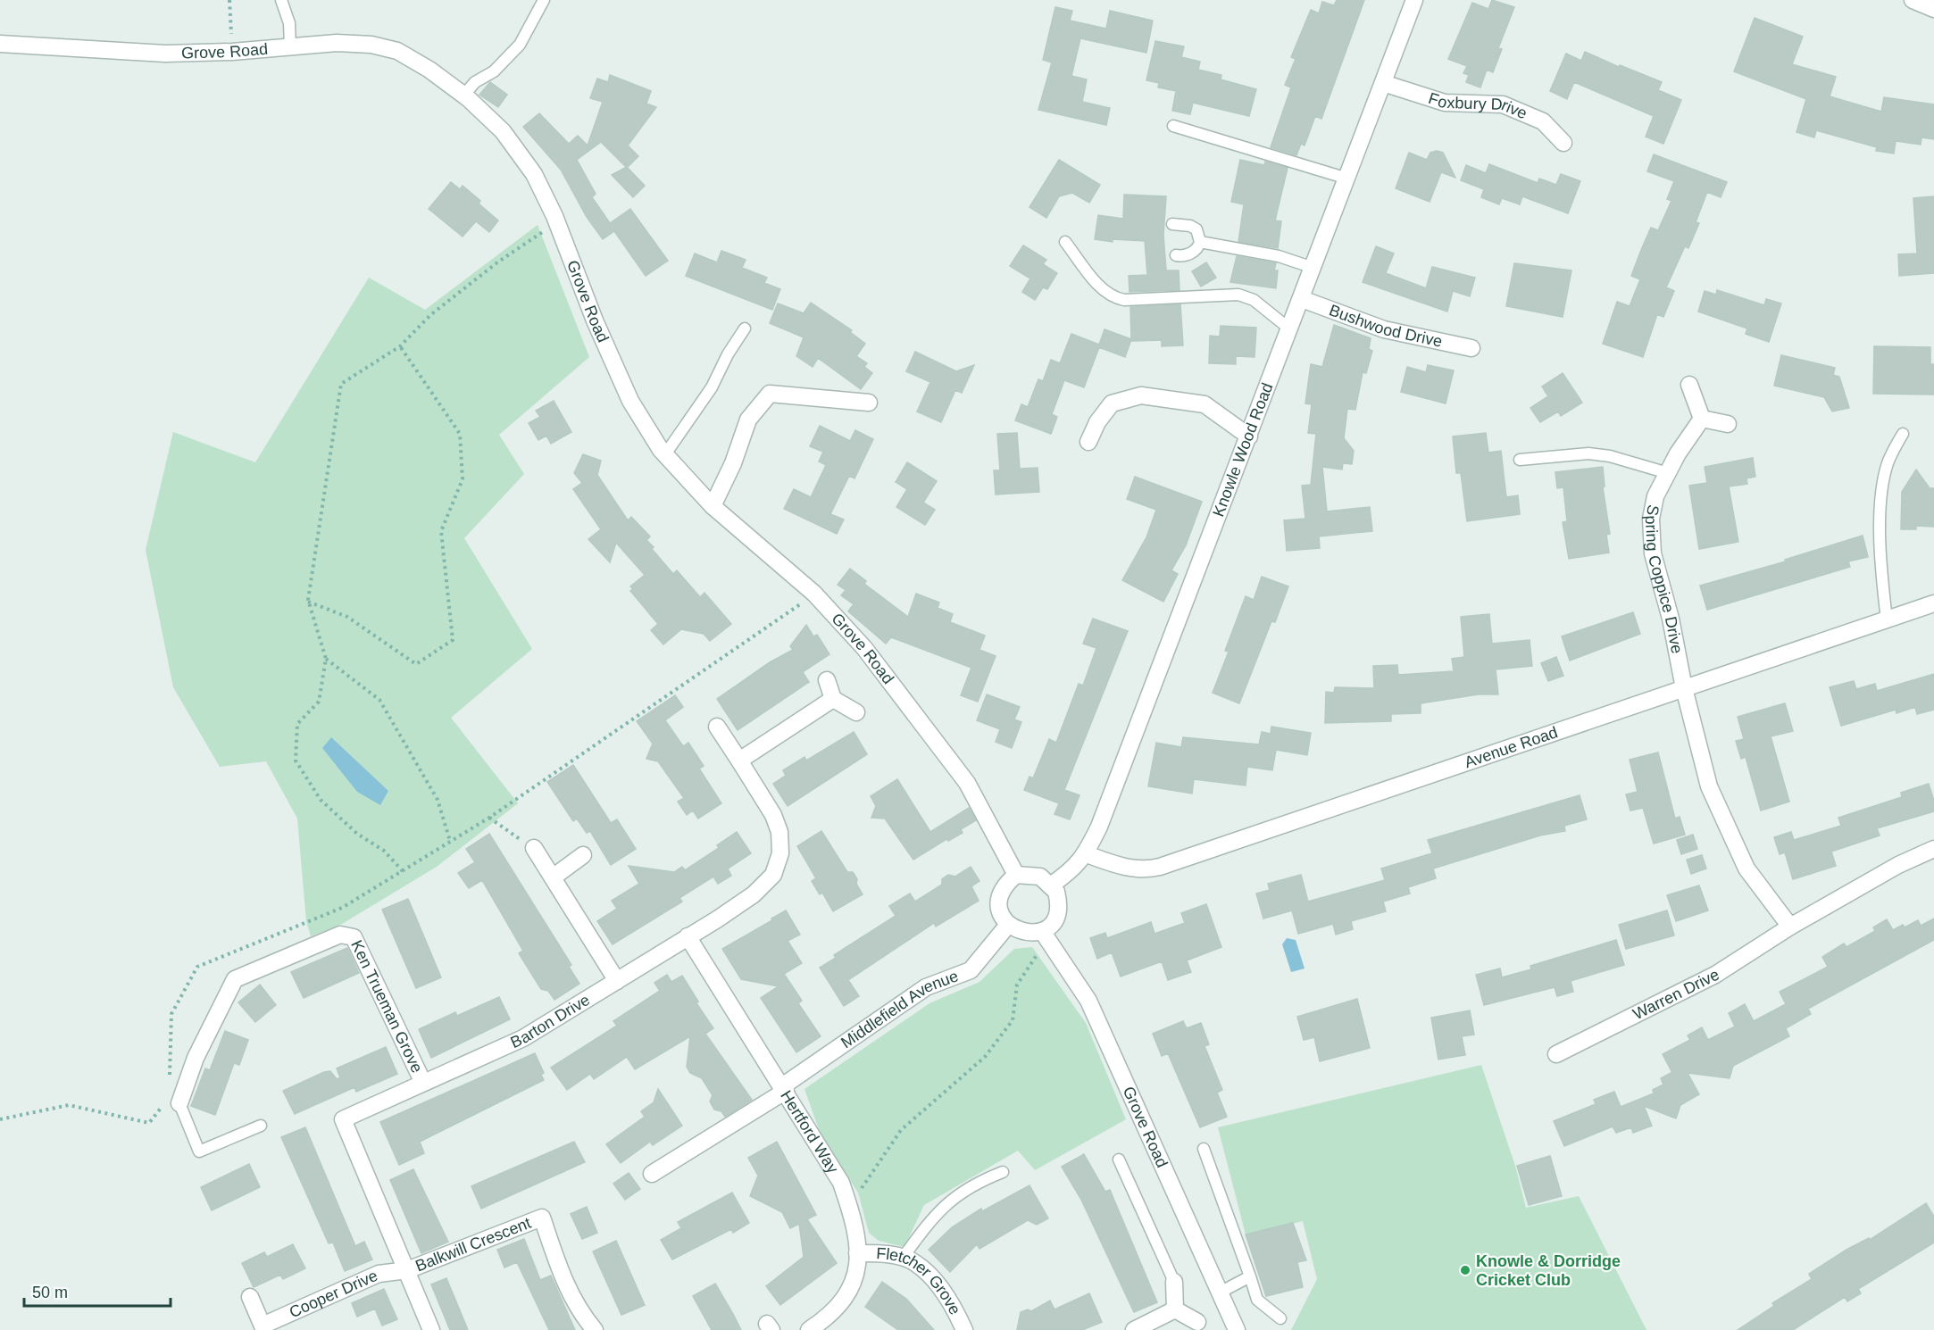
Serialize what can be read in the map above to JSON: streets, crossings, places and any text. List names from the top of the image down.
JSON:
{
  "streets": {
    "street": [
      "Grove Road",
      "Foxbury Drive",
      "Bushwood Drive",
      "Knowle Wood Road",
      "Spring Coppice Drive",
      "Avenue Road",
      "Warren Drive",
      "Ken Trueman Grove",
      "Middlefield Avenue",
      "Barton Drive",
      "Hertford Way",
      "Balkwill Crescent",
      "Fletcher Grove",
      "Cooper Drive"
    ]
  },
  "crossings": [
    ["Grove Road", "Knowle Wood Road"],
    ["Grove Road", "Middlefield Avenue"],
    ["Foxbury Drive", "Knowle Wood Road"],
    ["Bushwood Drive", "Knowle Wood Road"],
    ["Knowle Wood Road", "Avenue Road"],
    ["Knowle Wood Road", "Middlefield Avenue"],
    ["Spring Coppice Drive", "Avenue Road"],
    ["Ken Trueman Grove", "Barton Drive"],
    ["Middlefield Avenue", "Hertford Way"],
    ["Barton Drive", "Hertford Way"],
    ["Barton Drive", "Balkwill Crescent"],
    ["Barton Drive", "Cooper Drive"],
    ["Hertford Way", "Fletcher Grove"],
    ["Balkwill Crescent", "Cooper Drive"]
  ],
  "places": ["Knowle & Dorridge Cricket Club"],
  "scale_bar": "50 m"
}
